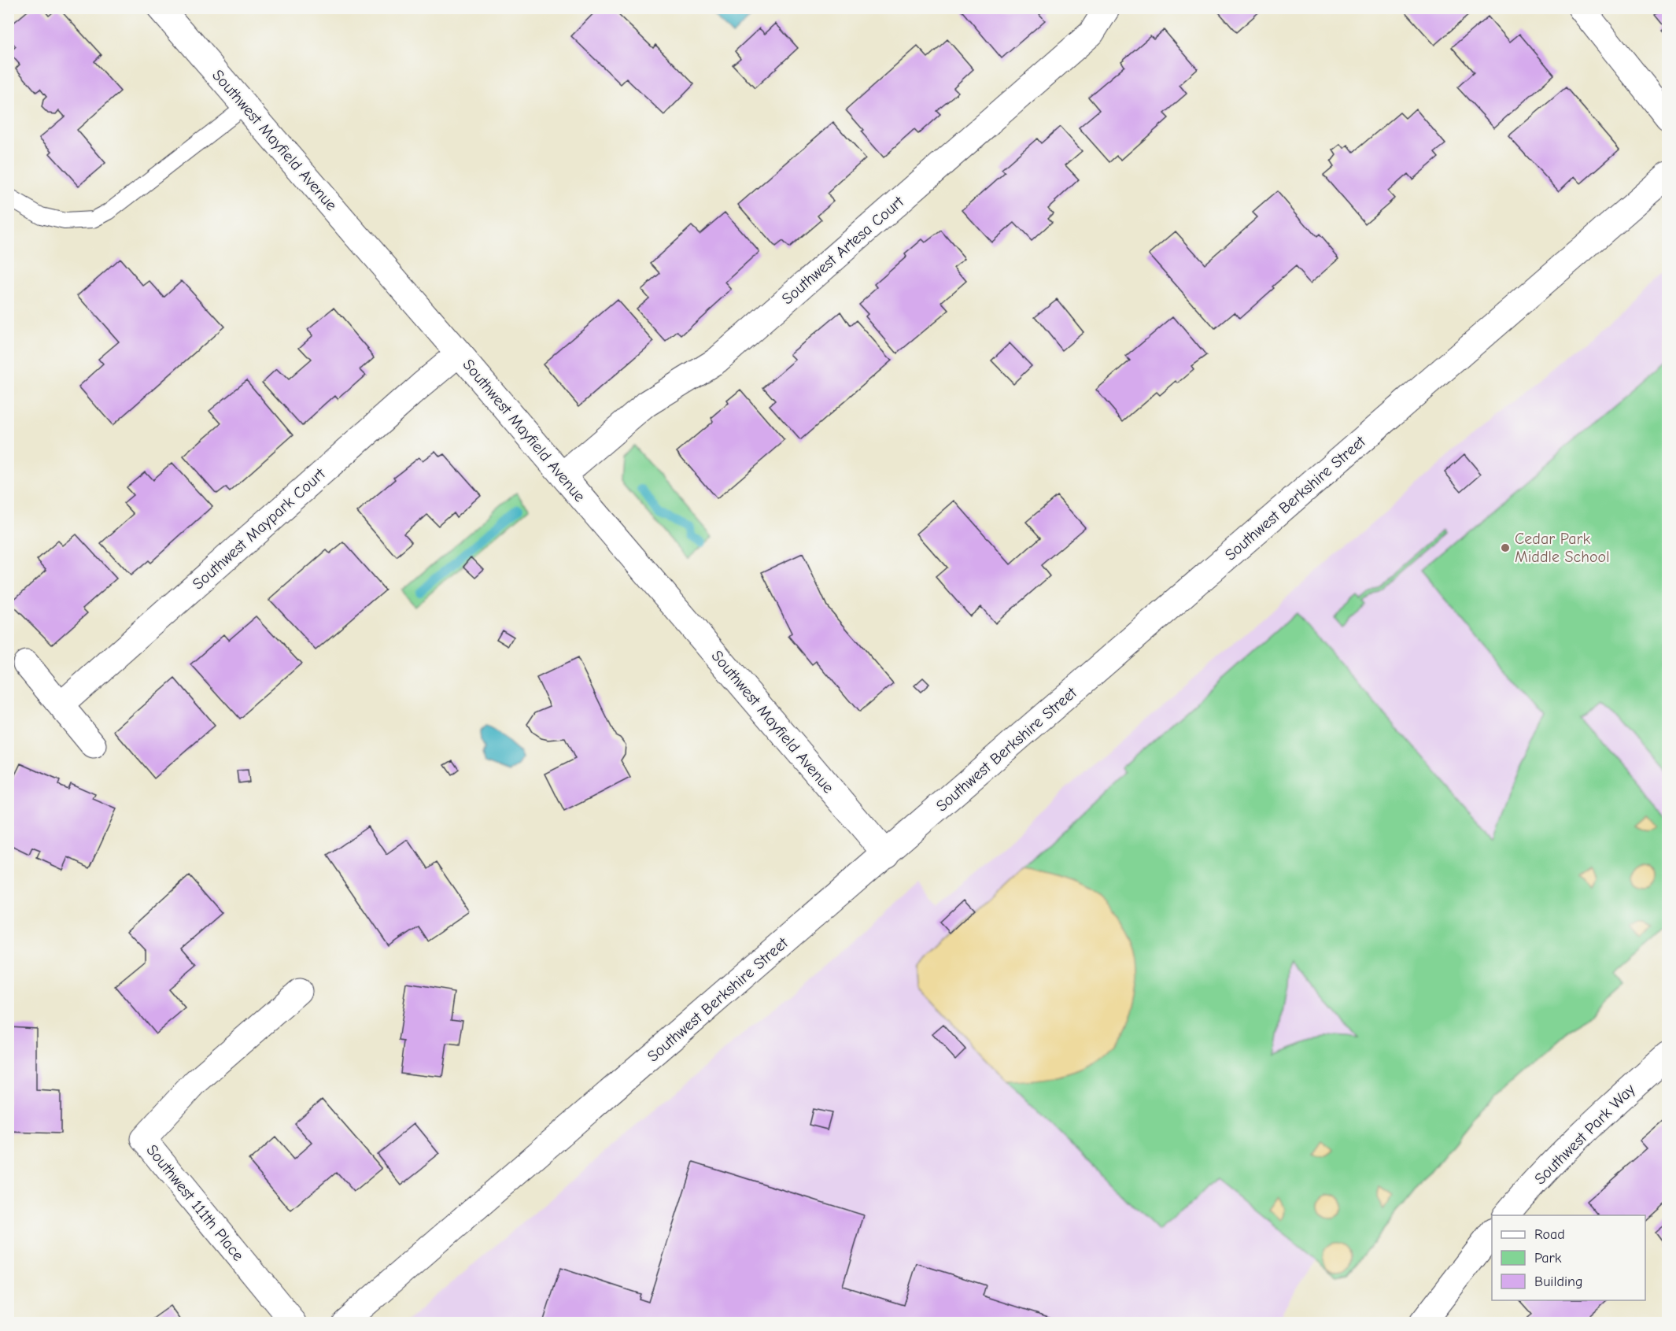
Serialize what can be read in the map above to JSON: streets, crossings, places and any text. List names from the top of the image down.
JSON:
{
  "streets": {
    "street": [
      "Southwest Mayfield Avenue",
      "Southwest Artesa Court",
      "Southwest Berkshire Street",
      "Southwest Maypark Court",
      "Southwest Park Way",
      "Southwest 111th Place"
    ]
  },
  "crossings": [
    ["Southwest Mayfield Avenue", "Southwest Artesa Court"],
    ["Southwest Mayfield Avenue", "Southwest Berkshire Street"],
    ["Southwest Mayfield Avenue", "Southwest Maypark Court"]
  ],
  "places": ["Cedar Park Middle School"],
  "legend": ["Road", "Park", "Building"]
}
